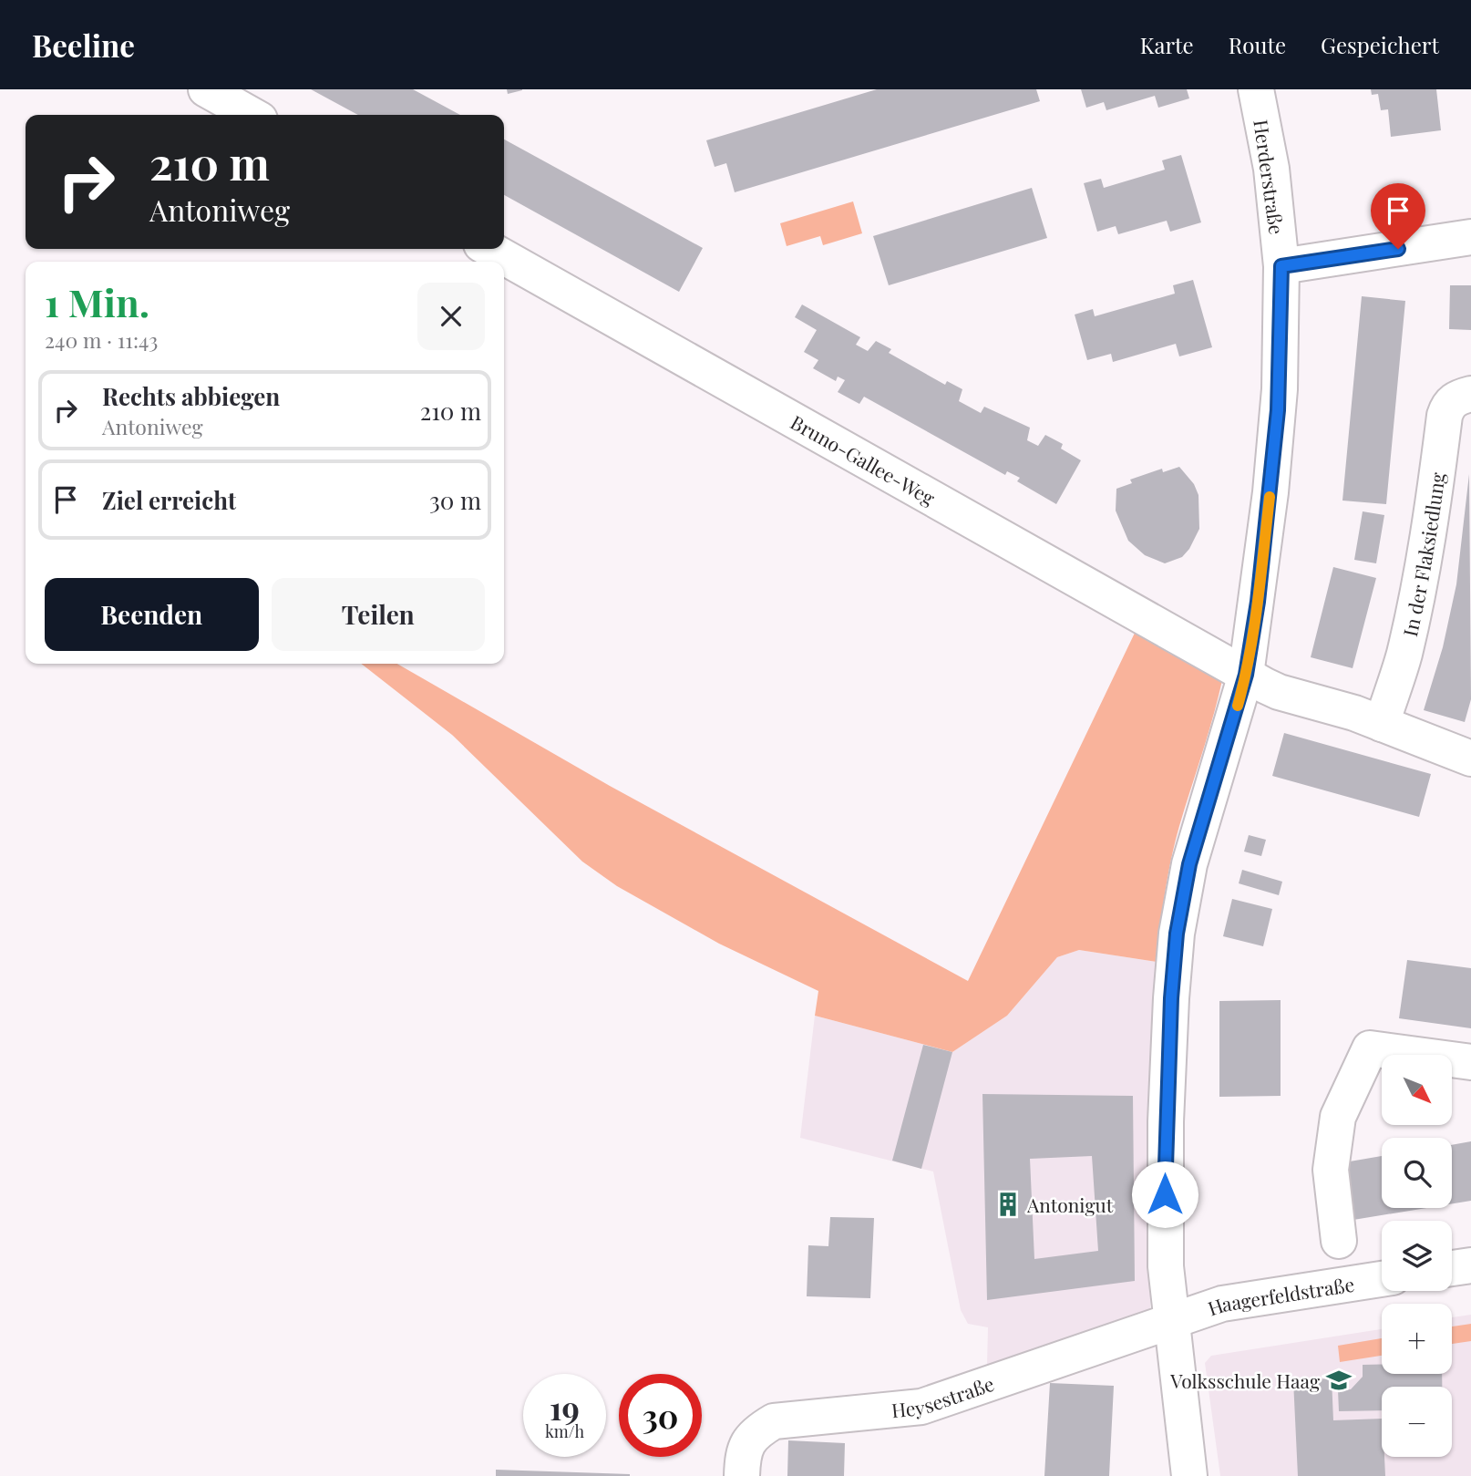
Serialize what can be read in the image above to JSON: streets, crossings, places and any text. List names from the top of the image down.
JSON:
{
  "streets": {
    "street": [
      "Herderstraße",
      "Bruno-Gallee-Weg",
      "In der Flaksiedlung",
      "Haagerfeldstraße",
      "Heysestraße"
    ]
  },
  "crossings": [
    ["Herderstraße", "Bruno-Gallee-Weg"],
    ["Herderstraße", "Haagerfeldstraße"],
    ["Herderstraße", "Heysestraße"],
    ["Haagerfeldstraße", "Heysestraße"]
  ],
  "places": {
    "building": ["Antonigut"],
    "school or university": ["Volksschule Haag"]
  },
  "north": "bottom right",
  "page": {
    "header": "Beeline",
    "nav": ["Karte", "Route", "Gespeichert"],
    "turn": ["210 m", "Antoniweg"],
    "heading": ["1 Min.", "240 m · 11:43"],
    "list": [
      {
        "name": "Rechts abbiegen",
        "note": "Antoniweg",
        "value": "210 m"
      },
      {
        "name": "Ziel erreicht",
        "value": "30 m"
      }
    ],
    "buttons": ["Beenden", "Teilen"],
    "map_buttons": ["+", "−"],
    "speed": "19 km/h",
    "limit": "30"
  }
}
